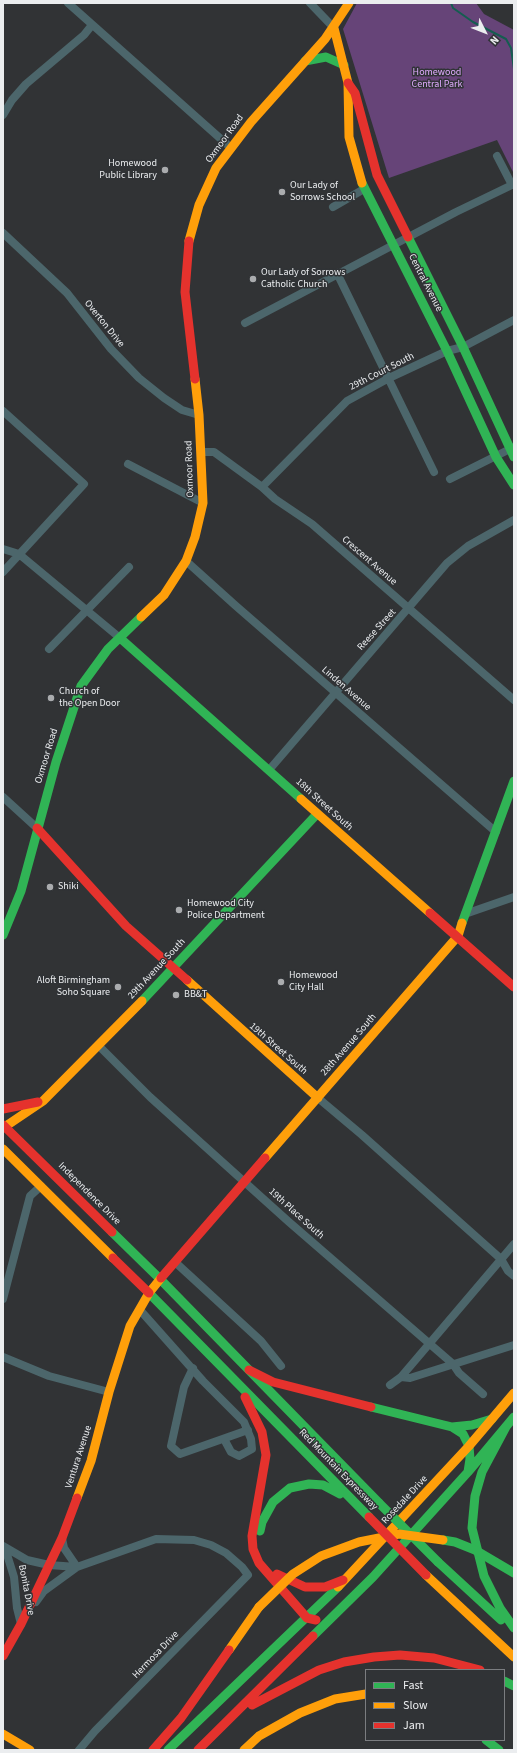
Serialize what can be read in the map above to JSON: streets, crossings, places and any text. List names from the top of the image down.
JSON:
{
  "streets": {
    "main road": [
      "Oxmoor Road",
      "Central Avenue",
      "18th Street South",
      "29th Avenue South",
      "28th Avenue South",
      "19th Street South",
      "Independence Drive",
      "Ventura Avenue",
      "Red Mountain Expressway",
      "Rosedale Drive",
      "Bonita Drive"
    ],
    "street": [
      "Overton Drive",
      "29th Court South",
      "Crescent Avenue",
      "Reese Street",
      "Linden Avenue",
      "19th Place South",
      "Hermosa Drive"
    ]
  },
  "crossings": [
    ["Oxmoor Road", "Central Avenue"],
    ["Oxmoor Road", "Overton Drive"],
    ["Oxmoor Road", "Crescent Avenue"],
    ["Oxmoor Road", "Linden Avenue"],
    ["Oxmoor Road", "18th Street South"],
    ["Oxmoor Road", "19th Street South"],
    ["Central Avenue", "29th Court South"],
    ["29th Court South", "Crescent Avenue"],
    ["Crescent Avenue", "Reese Street"],
    ["Reese Street", "Linden Avenue"],
    ["Reese Street", "18th Street South"],
    ["Linden Avenue", "28th Avenue South"],
    ["18th Street South", "29th Avenue South"],
    ["18th Street South", "28th Avenue South"],
    ["29th Avenue South", "19th Street South"],
    ["29th Avenue South", "Independence Drive"],
    ["29th Avenue South", "19th Place South"],
    ["28th Avenue South", "19th Street South"],
    ["28th Avenue South", "Independence Drive"],
    ["28th Avenue South", "19th Place South"],
    ["28th Avenue South", "Ventura Avenue"],
    ["28th Avenue South", "Red Mountain Expressway"],
    ["Independence Drive", "Red Mountain Expressway"],
    ["Ventura Avenue", "Red Mountain Expressway"],
    ["Ventura Avenue", "Bonita Drive"],
    ["Bonita Drive", "Hermosa Drive"]
  ],
  "parks": ["Homewood Central Park"],
  "places": [
    "Homewood Public Library",
    "Our Lady of Sorrows School",
    "Our Lady of Sorrows Catholic Church",
    "Church of the Open Door",
    "Shiki",
    "Homewood City Police Department",
    "Homewood City Hall",
    "Aloft Birmingham Soho Square",
    "BB&T"
  ],
  "legend": ["Fast", "Slow", "Jam"],
  "north": "bottom right"
}
